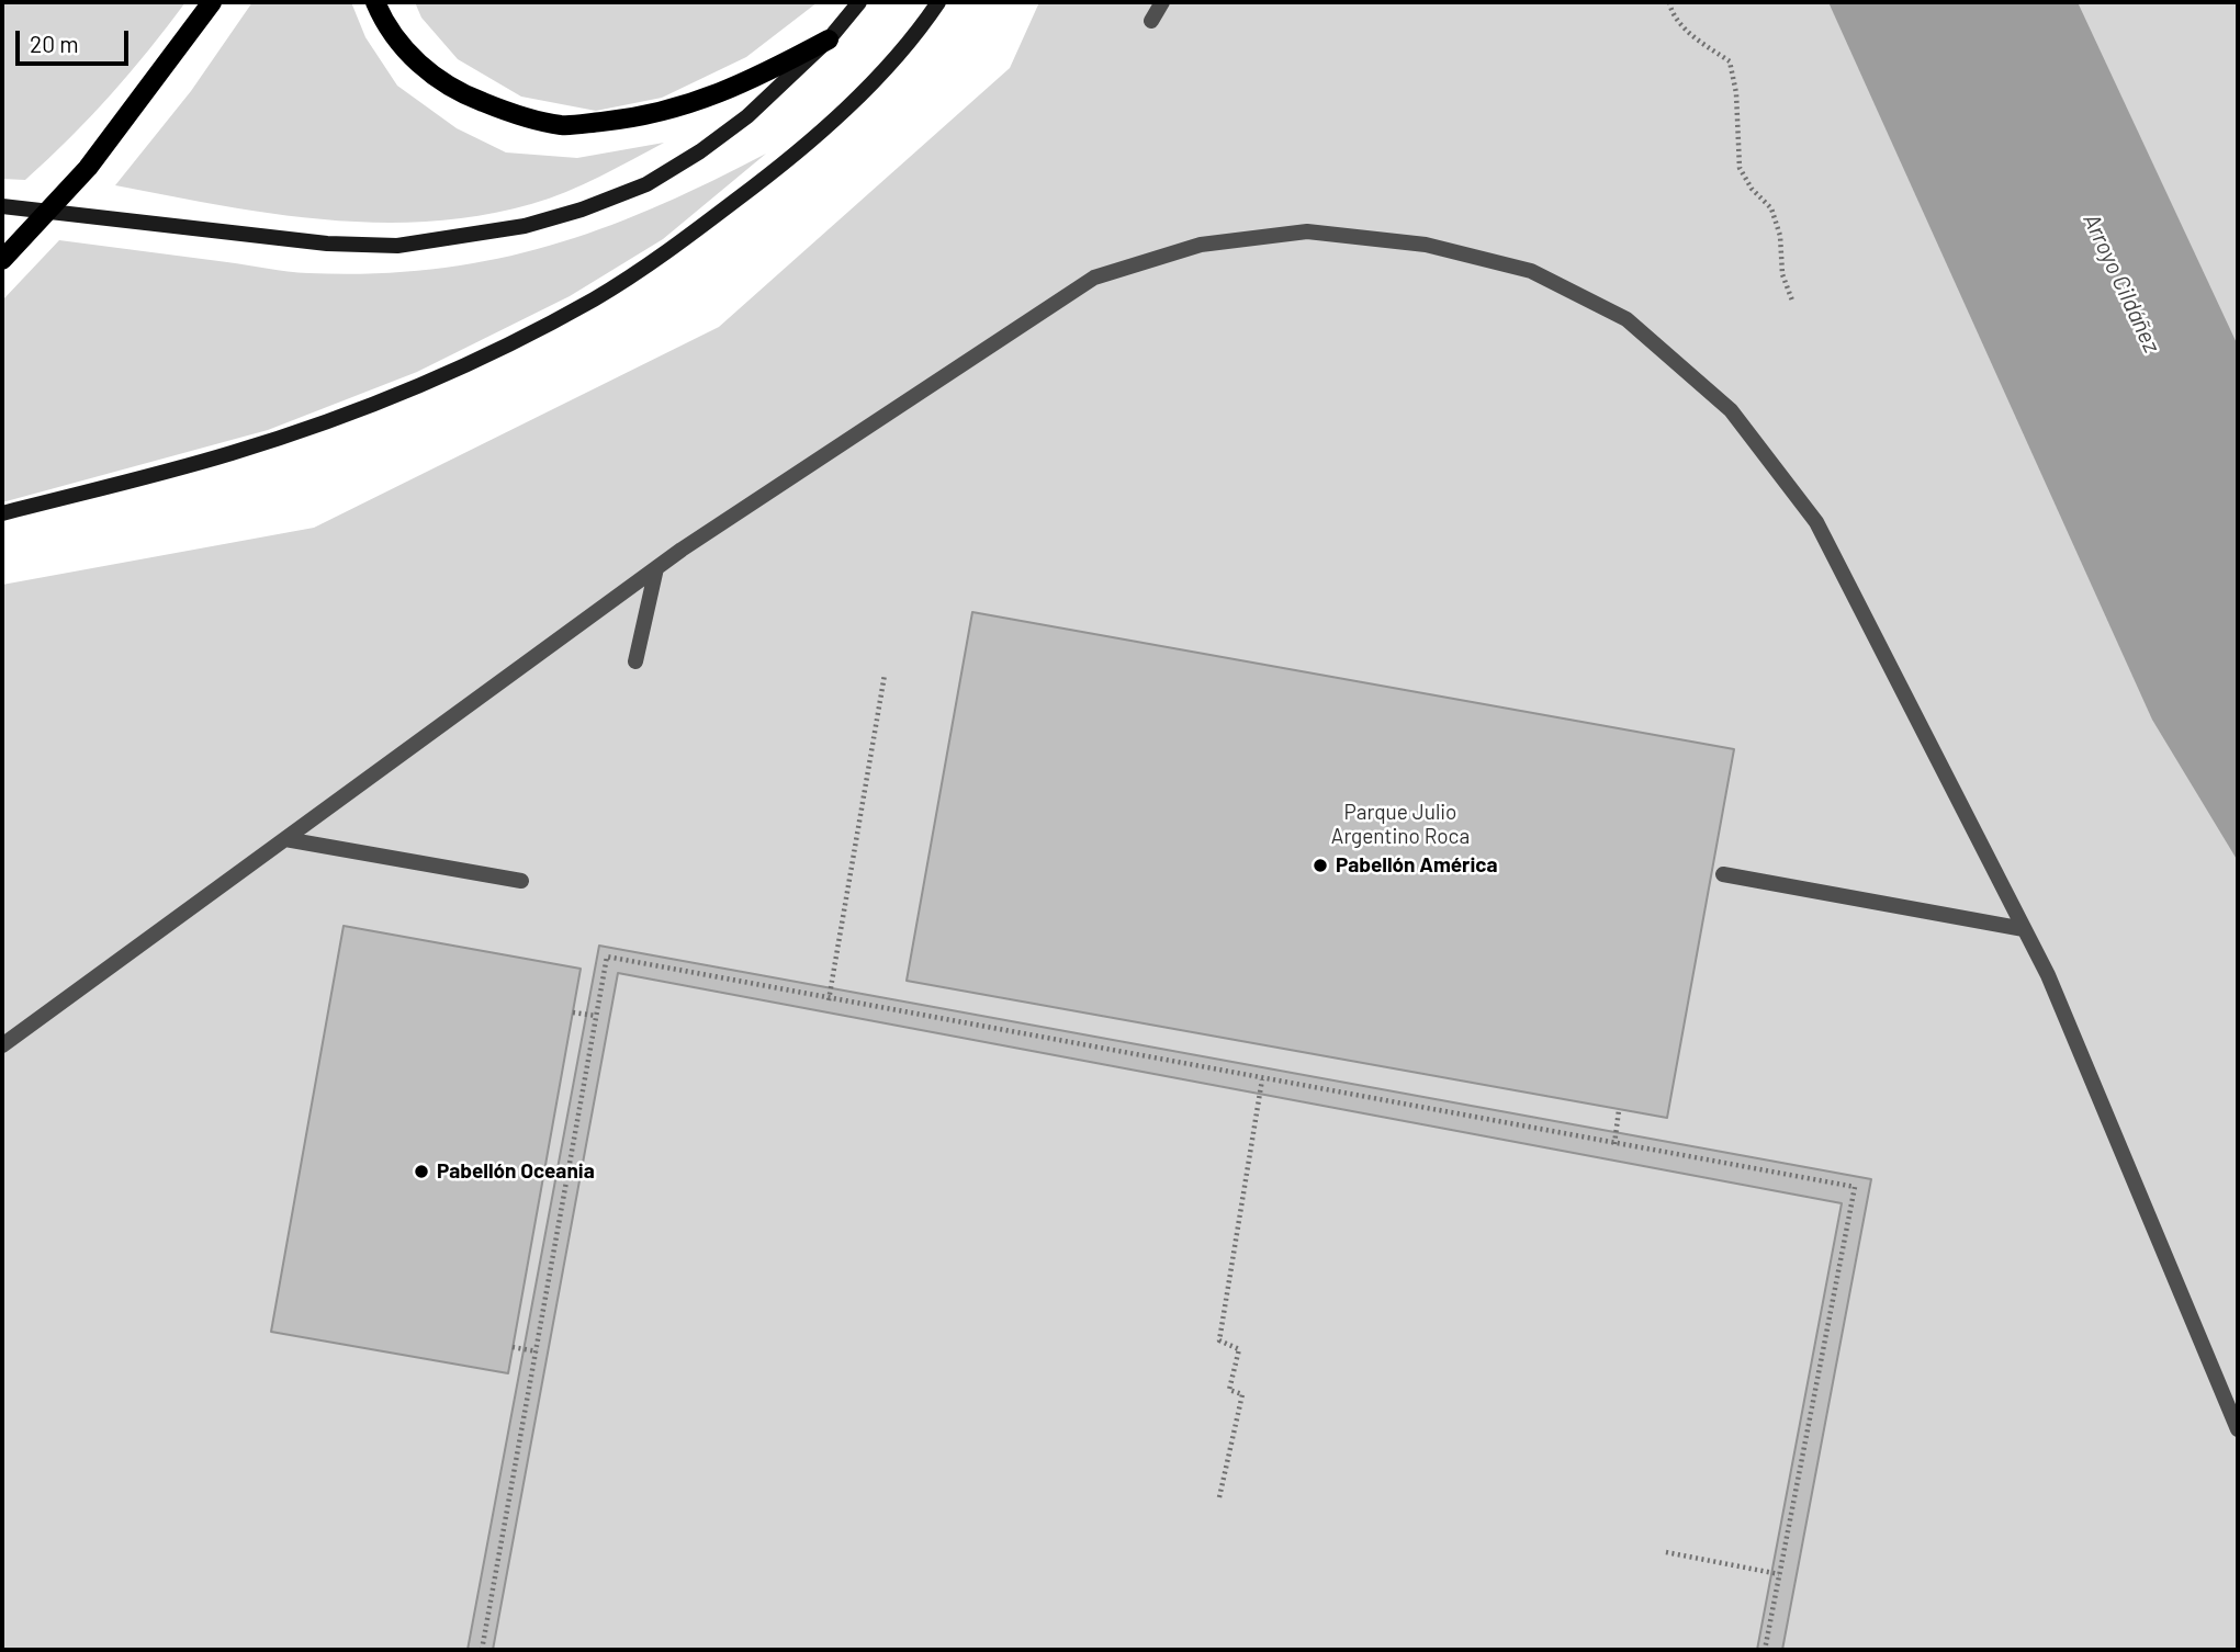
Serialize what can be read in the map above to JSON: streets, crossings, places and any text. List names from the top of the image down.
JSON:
{
  "water": ["Arroyo Cildáñez"],
  "parks": ["Parque Julio Argentino Roca"],
  "places": ["Pabellón América", "Pabellón Oceania"],
  "scale_bar": "20 m"
}
